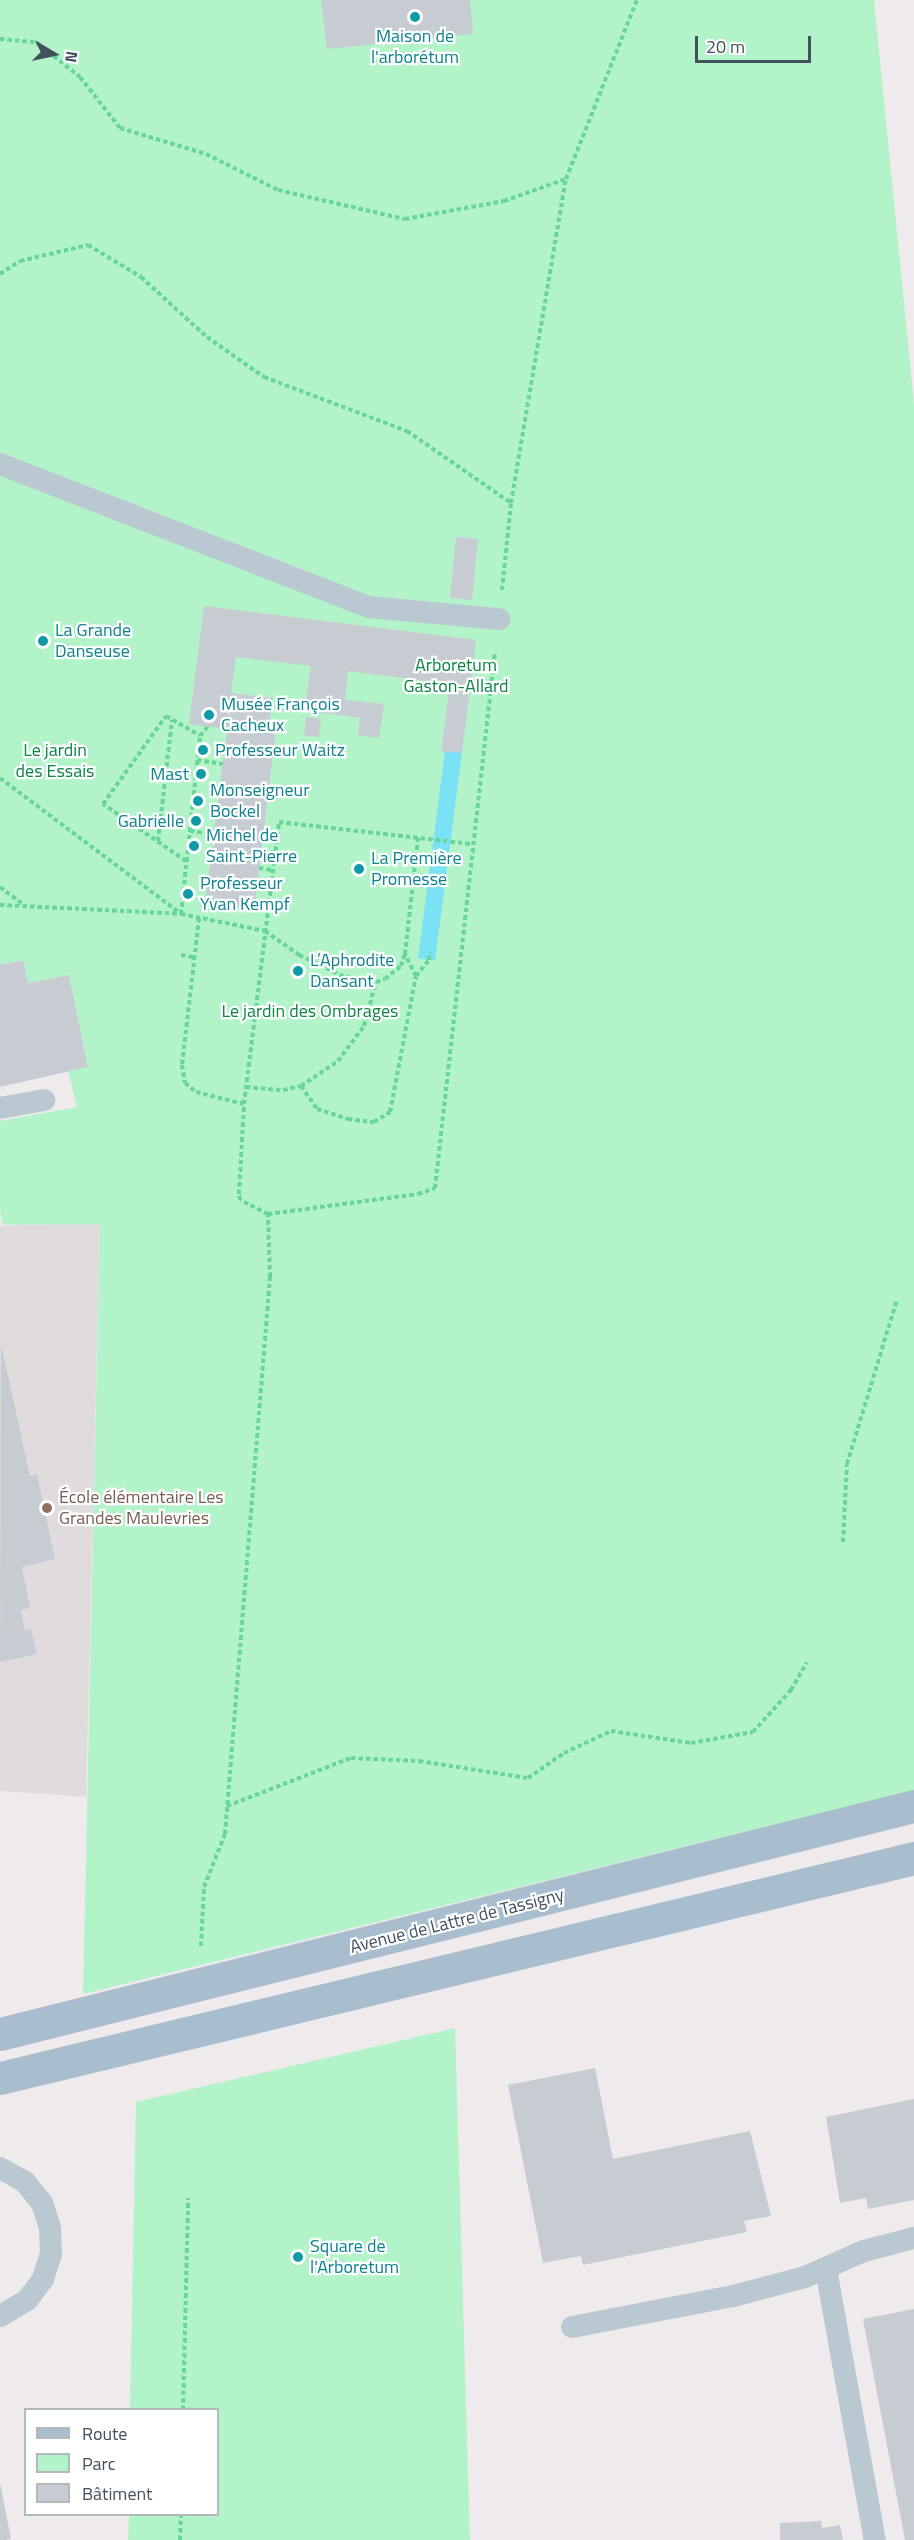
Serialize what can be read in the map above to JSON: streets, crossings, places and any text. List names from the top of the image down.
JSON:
{
  "streets": {
    "main road": ["Avenue de Lattre de Tassigny"]
  },
  "parks": ["Arboretum Gaston-Allard", "Le jardin des Essais", "Le jardin des Ombrages"],
  "places": [
    "Maison de l'arborétum",
    "La Grande Danseuse",
    "Musée François Cacheux",
    "Professeur Waitz",
    "Mast",
    "Monseigneur Bockel",
    "Gabrielle",
    "Michel de Saint-Pierre",
    "La Première Promesse",
    "Professeur Yvan Kempf",
    "L’Aphrodite Dansant",
    "École élémentaire Les Grandes Maulevries",
    "Square de l'Arboretum"
  ],
  "legend": ["Route", "Parc", "Bâtiment"],
  "scale_bar": "20 m",
  "north": "right"
}
